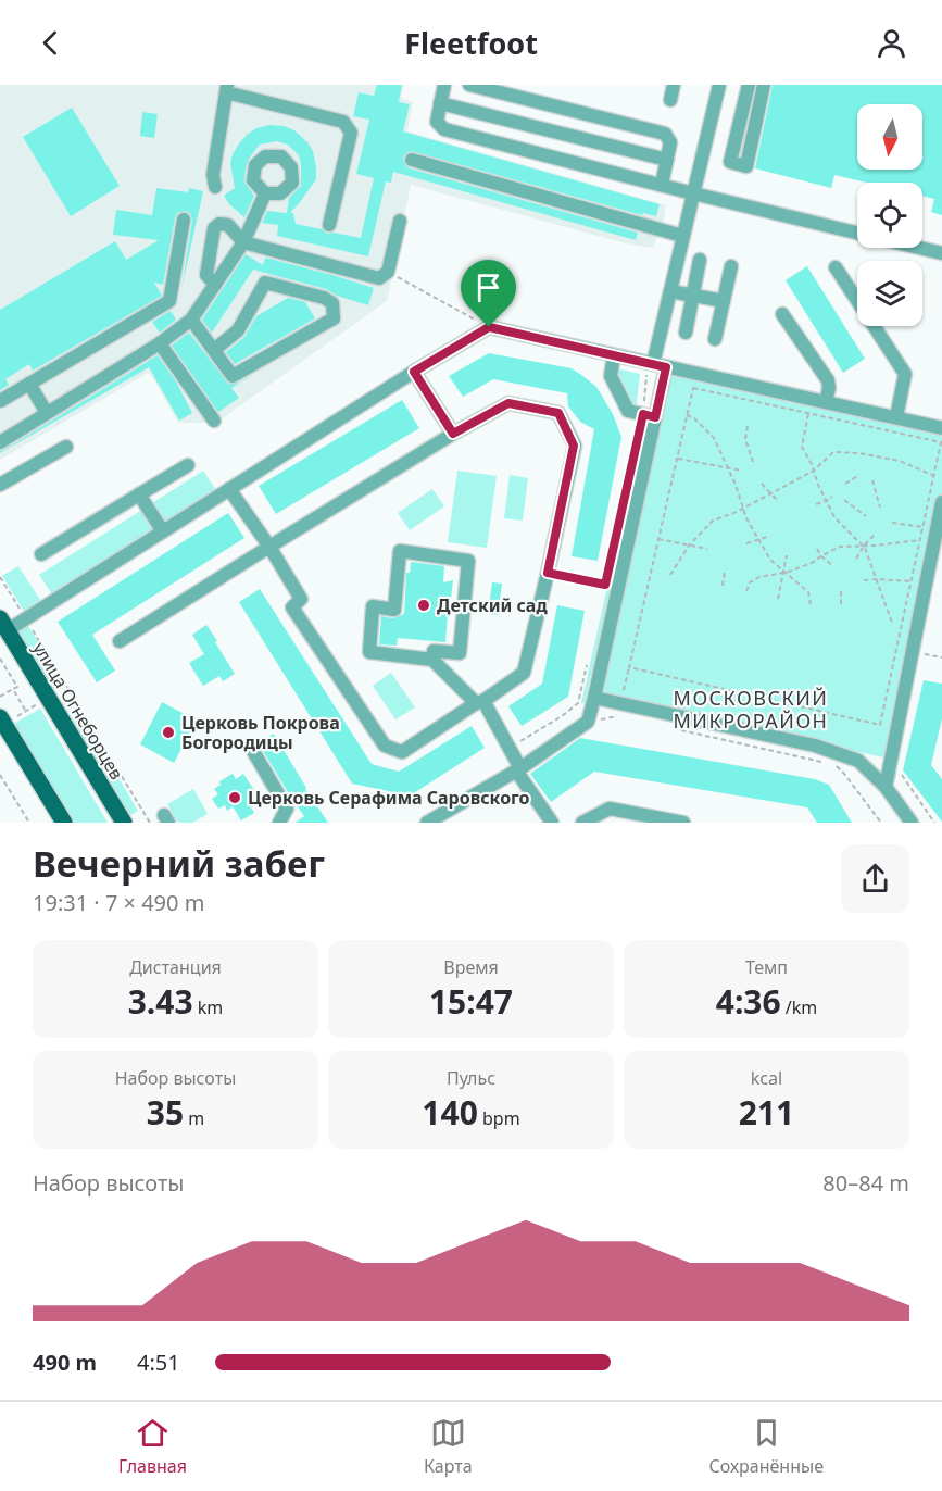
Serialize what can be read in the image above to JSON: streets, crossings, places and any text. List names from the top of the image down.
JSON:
{
  "streets": {
    "main road": ["улица Огнеборцев"]
  },
  "districts": ["МОСКОВСКИЙ МИКРОРАЙОН"],
  "places": ["Детский сад", "Церковь Покрова Богородицы", "Церковь Серафима Саровского"],
  "north": "bottom",
  "page": {
    "header": "Fleetfoot",
    "heading": ["Вечерний забег", "19:31 · 7 × 490 m"],
    "stats": [
      ["Дистанция", "3.43 km"],
      ["Время", "15:47"],
      ["Темп", "4:36 /km"],
      ["Набор высоты", "35 m"],
      ["Пульс", "140 bpm"],
      ["kcal", "211"]
    ],
    "chart": ["Набор высоты", "80–84 m"],
    "list": [
      {
        "name": "490 m",
        "note": "4:51"
      }
    ],
    "tabs": ["Главная", "Карта", "Сохранённые"]
  }
}
